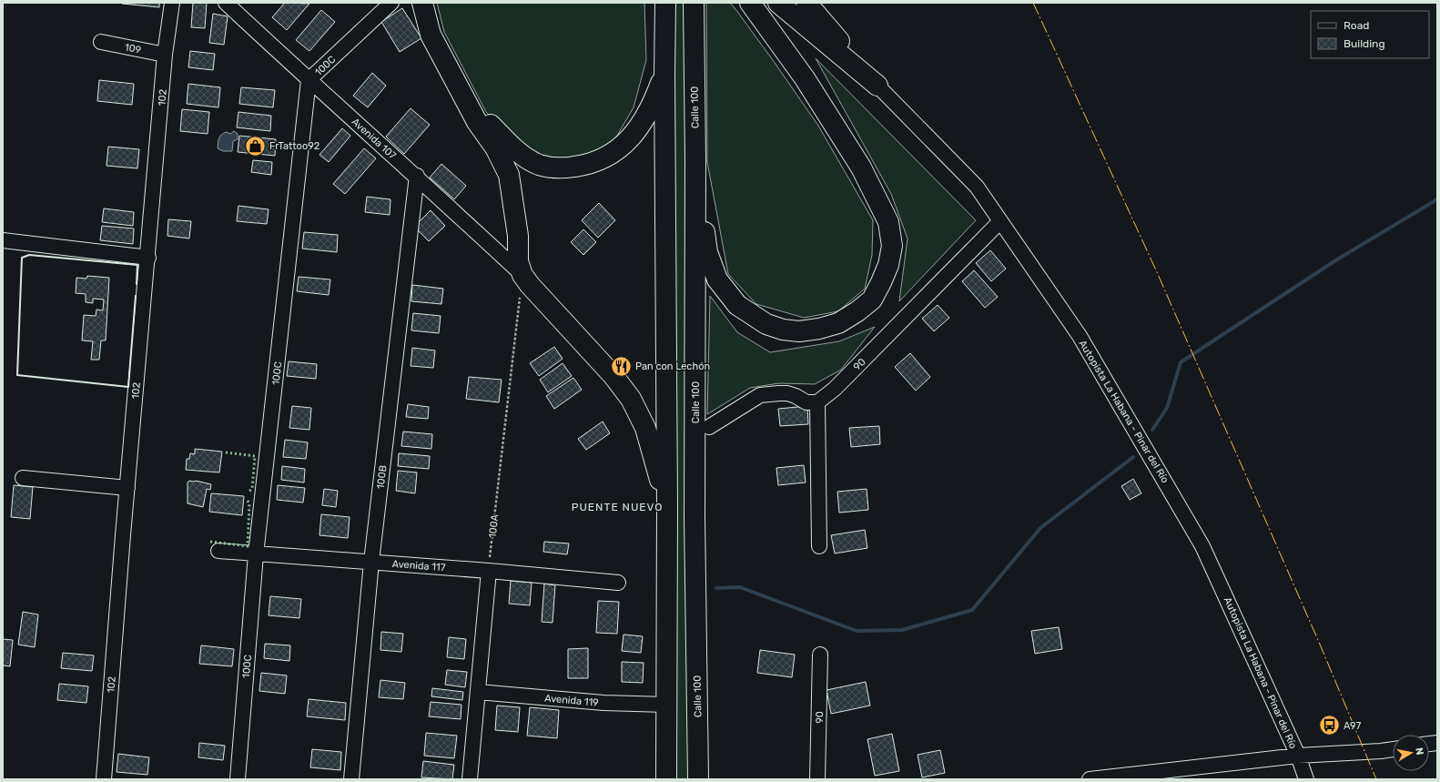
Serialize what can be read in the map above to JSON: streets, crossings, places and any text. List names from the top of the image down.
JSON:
{
  "streets": {
    "highway": ["Calle 100", "Autopista La Habana - Pinar del Río"],
    "street": [
      "109",
      "100C",
      "102",
      "Avenida 107",
      "90",
      "100B",
      "Avenida 117",
      "Avenida 119"
    ],
    "path": ["100A"]
  },
  "crossings": [
    ["109", "102"],
    ["100C", "Avenida 107"],
    ["100C", "Avenida 117"],
    ["Avenida 107", "100B"],
    ["Avenida 107", "100A"],
    ["90", "Autopista La Habana - Pinar del Río"],
    ["100B", "Avenida 117"],
    ["100A", "Avenida 117"]
  ],
  "districts": ["PUENTE NUEVO"],
  "places": {
    "shop": ["FrTattoo92"],
    "restaurant": ["Pan con Lechón"],
    "bus stop": ["A97"]
  },
  "legend": ["Road", "Building"],
  "north": "right"
}
